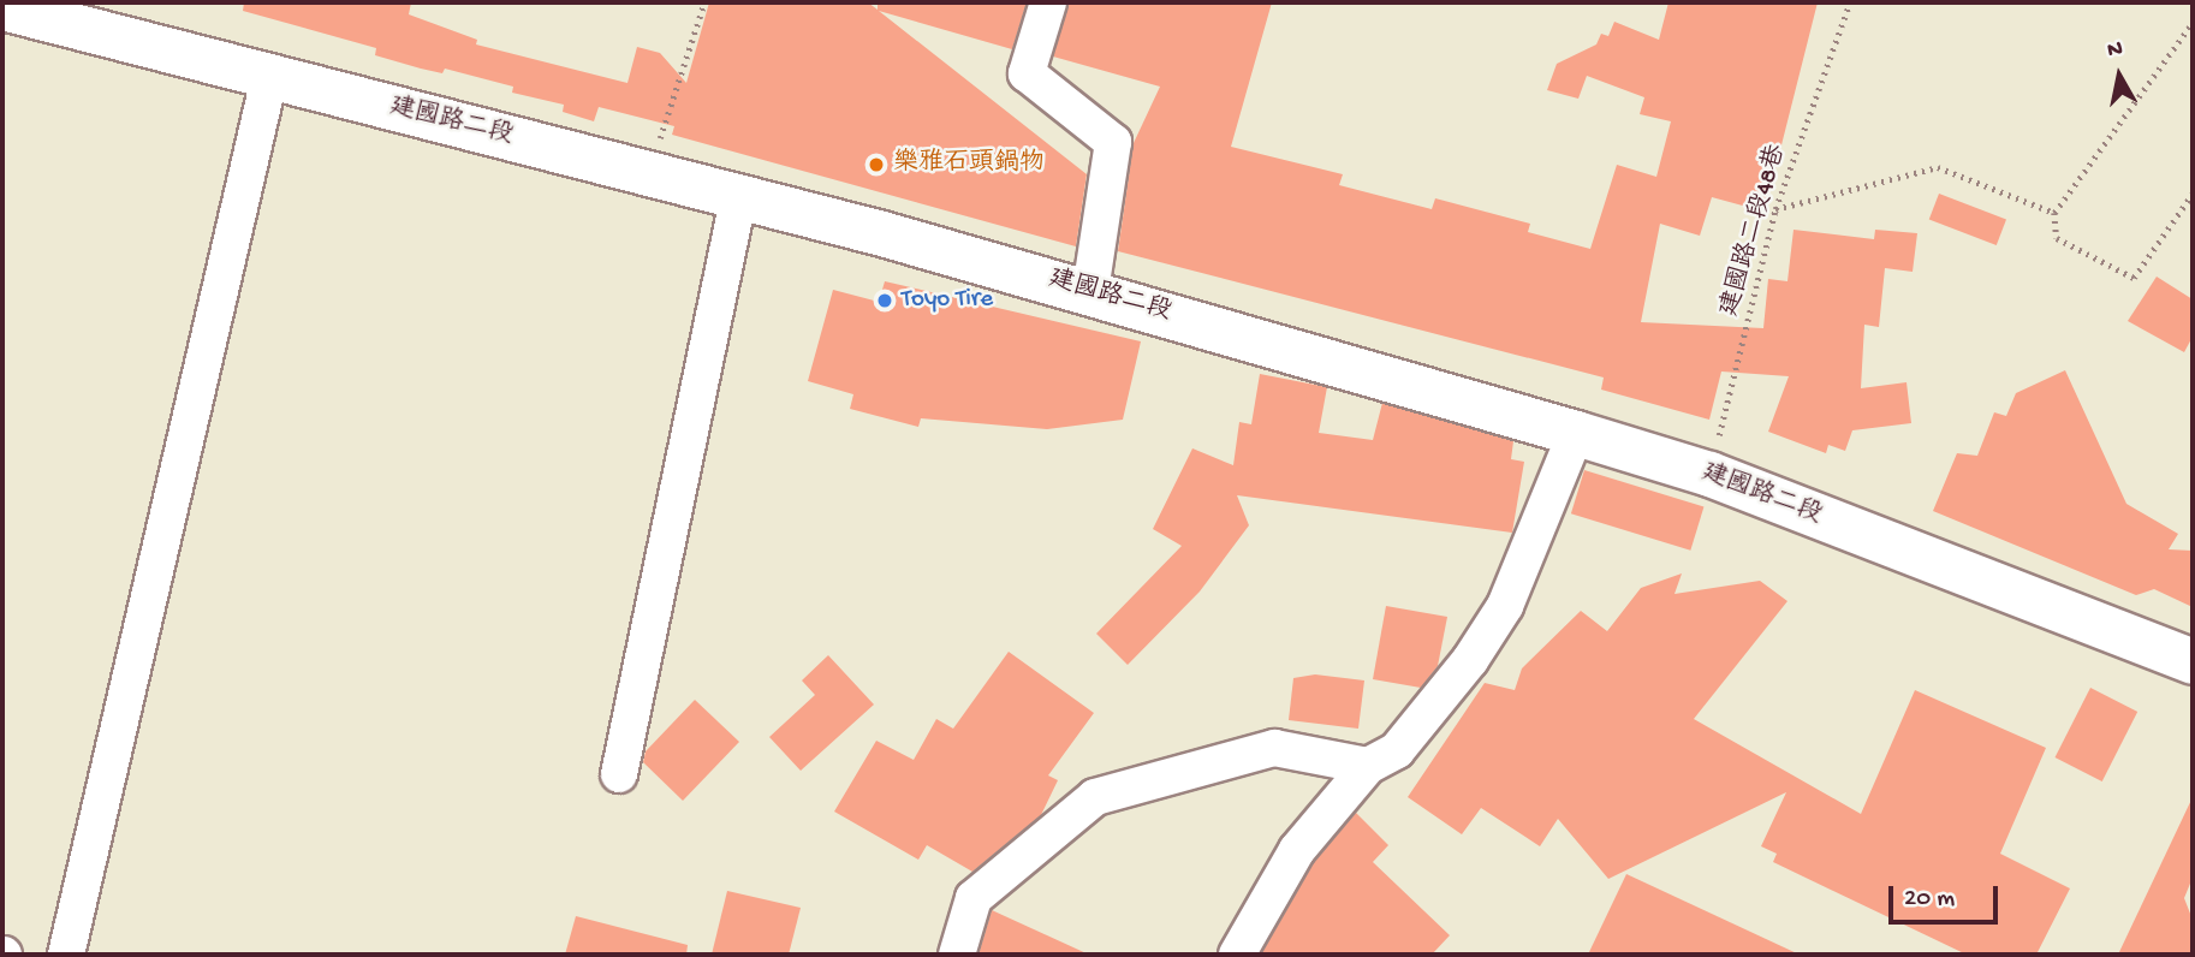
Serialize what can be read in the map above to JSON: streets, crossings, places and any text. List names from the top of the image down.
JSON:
{
  "streets": {
    "street": ["建國路二段"],
    "path": ["建國路二段48巷"]
  },
  "crossings": [
    ["建國路二段", "建國路二段48巷"]
  ],
  "places": ["樂雅石頭鍋物", "Toyo Tire"],
  "scale_bar": "20 m",
  "north": "top"
}
